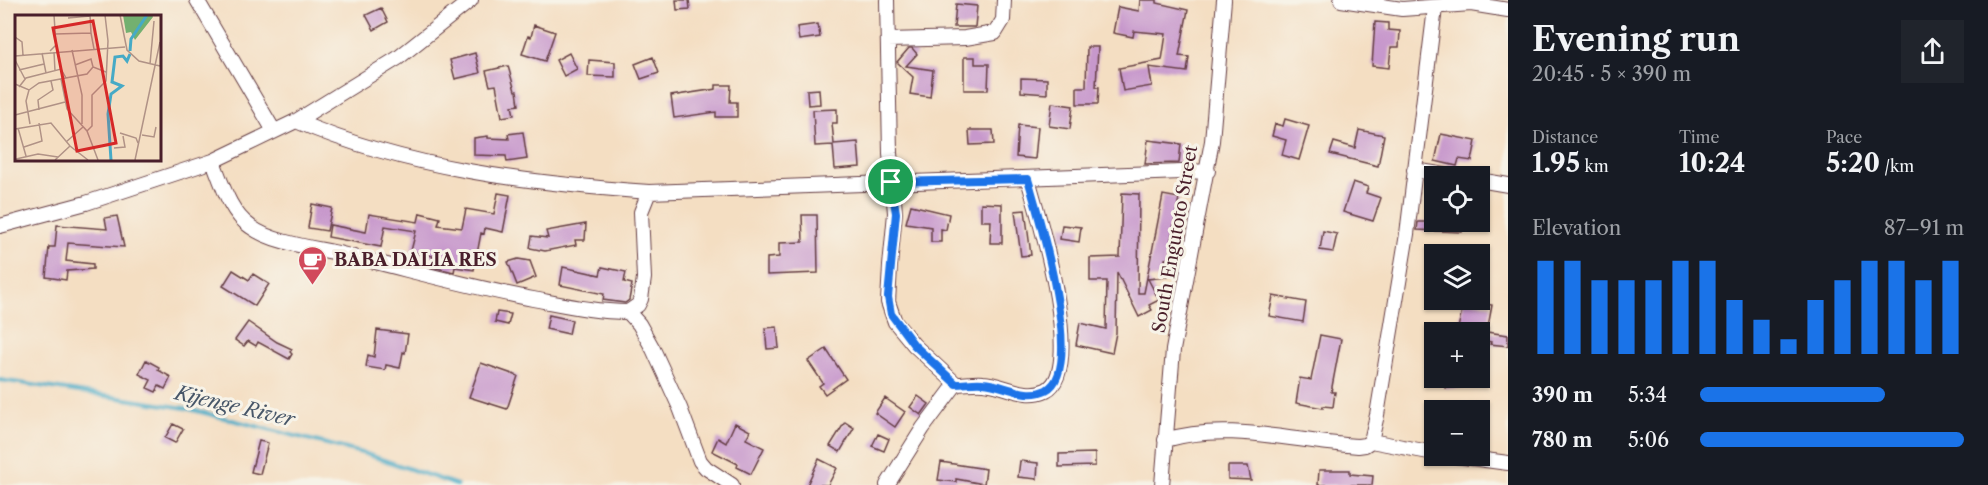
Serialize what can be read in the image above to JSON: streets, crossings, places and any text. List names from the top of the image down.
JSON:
{
  "streets": {
    "street": ["South Engutoto Street"]
  },
  "water": ["Kijenge River"],
  "places": {
    "cafe": ["BABA DALIA RES"]
  },
  "page": {
    "heading": ["Evening run", "20:45 · 5 × 390 m"],
    "stats": [
      ["Distance", "1.95 km"],
      ["Time", "10:24"],
      ["Pace", "5:20 /km"]
    ],
    "map_buttons": ["+", "−"],
    "chart": ["Elevation", "87–91 m"],
    "list": [
      {
        "name": "390 m",
        "note": "5:34"
      },
      {
        "name": "780 m",
        "note": "5:06"
      }
    ]
  }
}
